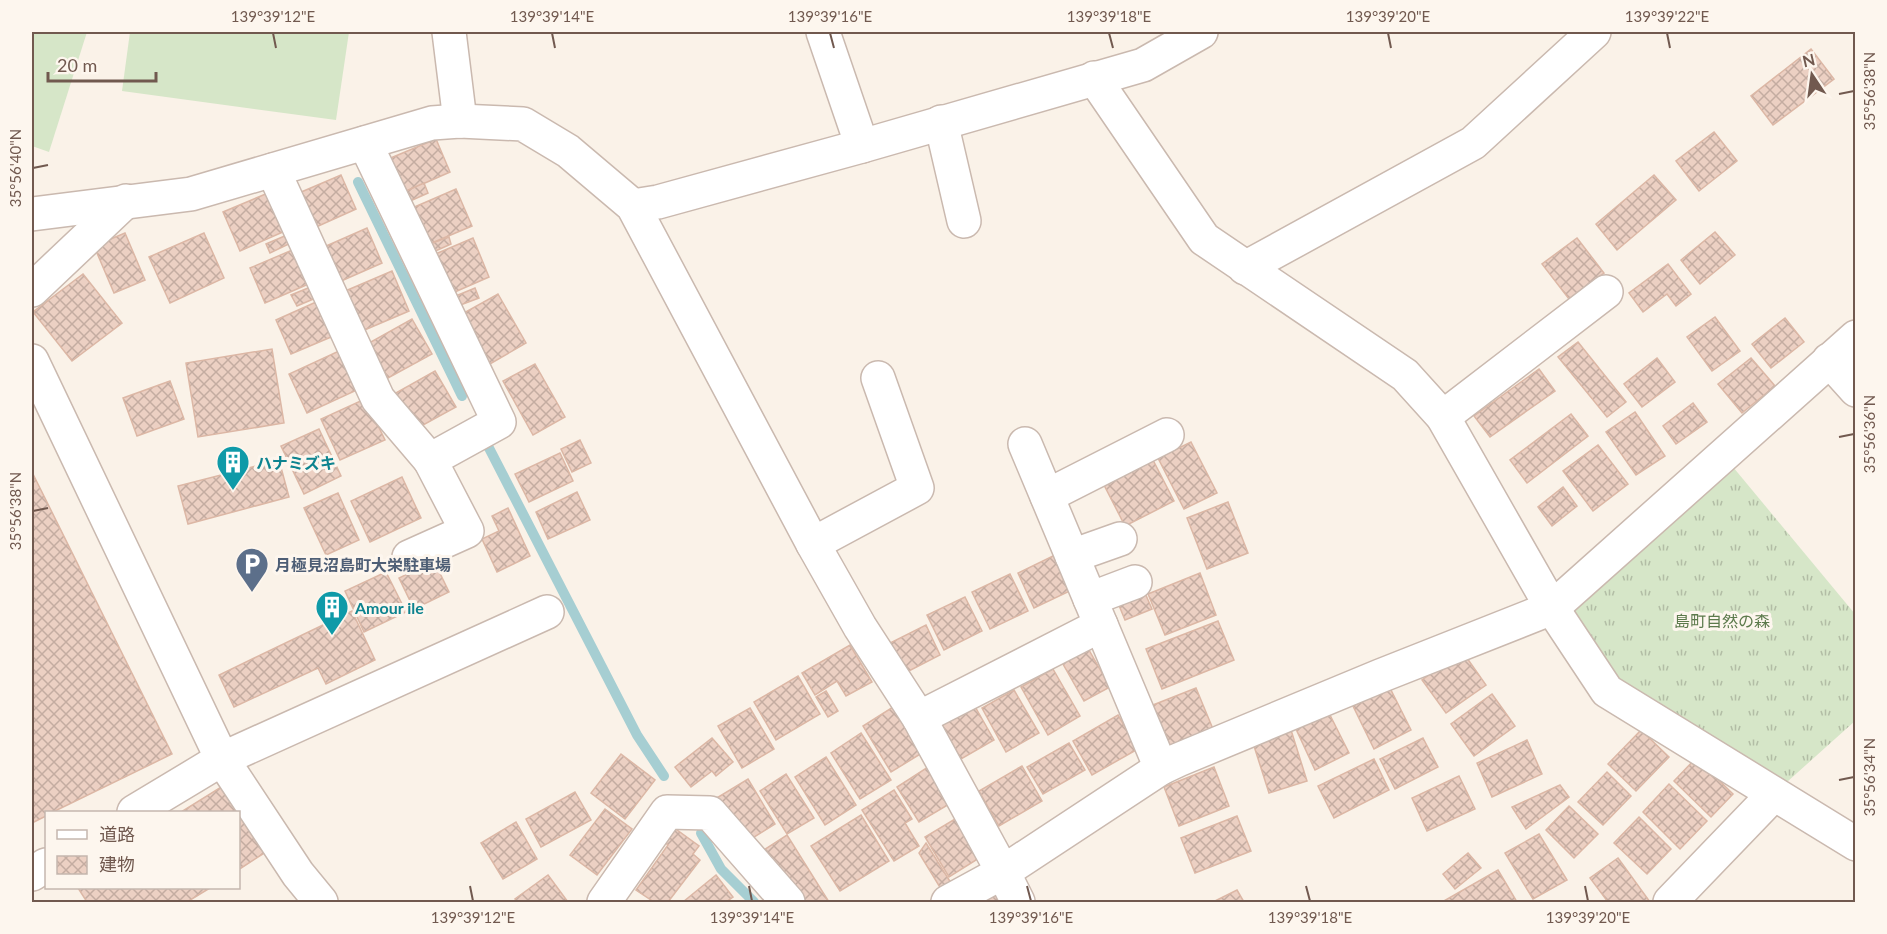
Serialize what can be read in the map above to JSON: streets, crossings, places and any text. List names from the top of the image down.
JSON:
{
  "parks": ["島町自然の森"],
  "places": {
    "building": ["ハナミズキ", "Amour ile"],
    "parking": ["月極見沼島町大栄駐車場"]
  },
  "legend": ["道路", "建物"],
  "scale_bar": "20 m",
  "north": "top",
  "coordinates": [
    "139°39'12\"E",
    "139°39'14\"E",
    "139°39'16\"E",
    "139°39'18\"E",
    "139°39'20\"E",
    "139°39'22\"E",
    "35°56'38\"N",
    "35°56'40\"N",
    "35°56'36\"N",
    "35°56'34\"N"
  ]
}
